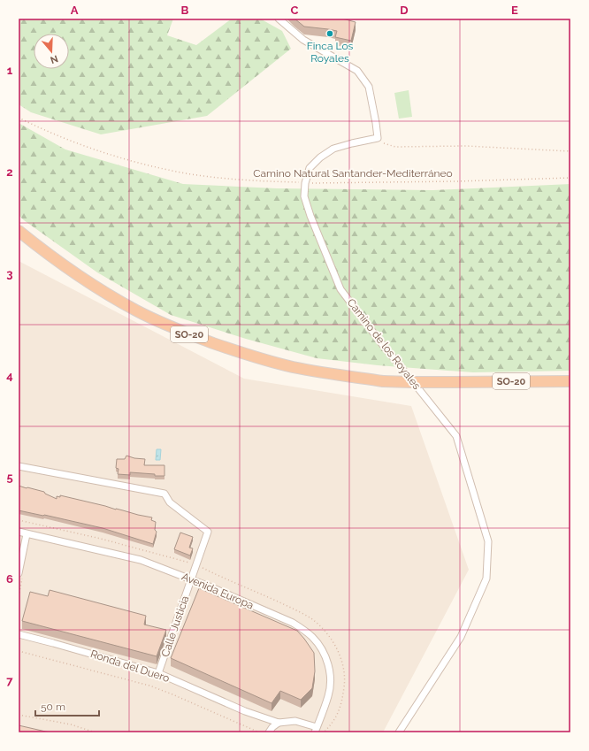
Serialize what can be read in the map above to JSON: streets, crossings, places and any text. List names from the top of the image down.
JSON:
{
  "streets": {
    "highway": ["SO-20"],
    "street": [
      "Camino de los Royales",
      "Avenida Europa",
      "Calle Justicia",
      "Ronda del Duero"
    ],
    "path": ["Camino Natural Santander-Mediterráneo"]
  },
  "crossings": [
    ["Camino Natural Santander-Mediterráneo", "Camino de los Royales"],
    ["Avenida Europa", "Calle Justicia"],
    ["Avenida Europa", "Ronda del Duero"],
    ["Calle Justicia", "Ronda del Duero"]
  ],
  "places": ["Finca Los Royales"],
  "scale_bar": "50 m",
  "north": "bottom",
  "grid": {
    "columns": [
      "A",
      "B",
      "C",
      "D",
      "E"
    ],
    "rows": [
      "1",
      "2",
      "3",
      "4",
      "5",
      "6",
      "7"
    ]
  }
}
